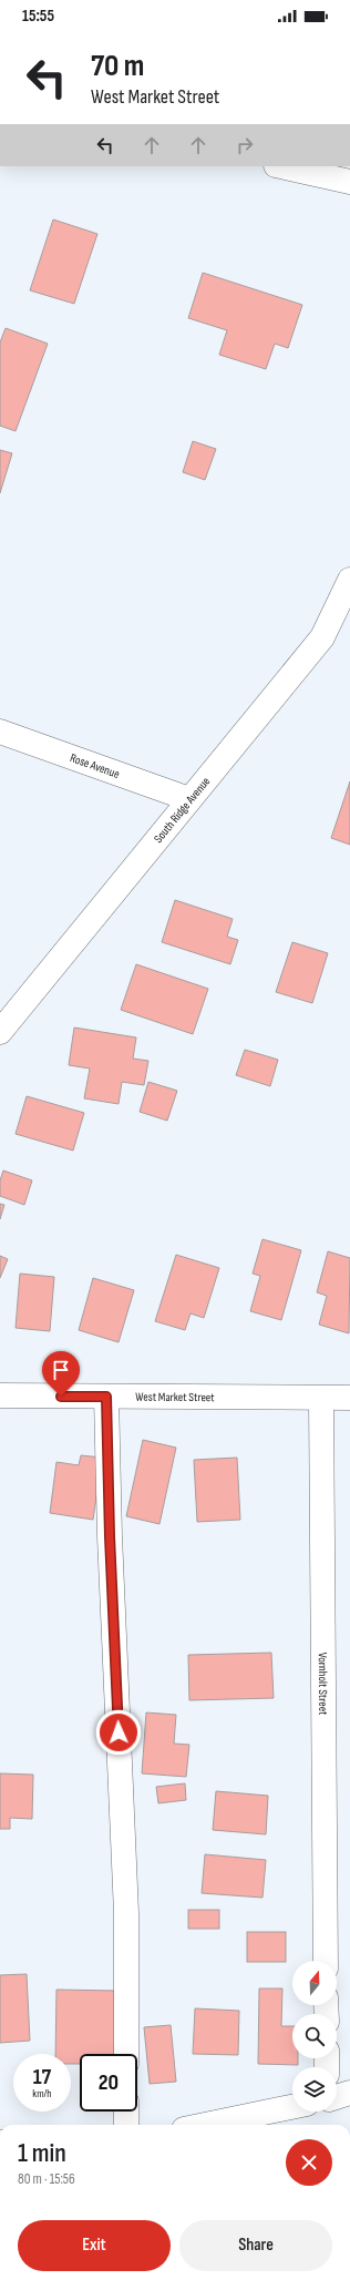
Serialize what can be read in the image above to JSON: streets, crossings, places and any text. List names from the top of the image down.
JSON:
{
  "streets": {
    "street": [
      "Rose Avenue",
      "South Ridge Avenue",
      "West Market Street",
      "Vornholt Street"
    ]
  },
  "crossings": [
    ["Rose Avenue", "South Ridge Avenue"],
    ["West Market Street", "Vornholt Street"]
  ],
  "north": "top",
  "page": {
    "status": "15:55",
    "turn": ["70 m", "West Market Street"],
    "speed": "17 km/h",
    "limit": "20",
    "heading": ["1 min", "80 m · 15:56"],
    "buttons": ["Exit", "Share"]
  }
}
